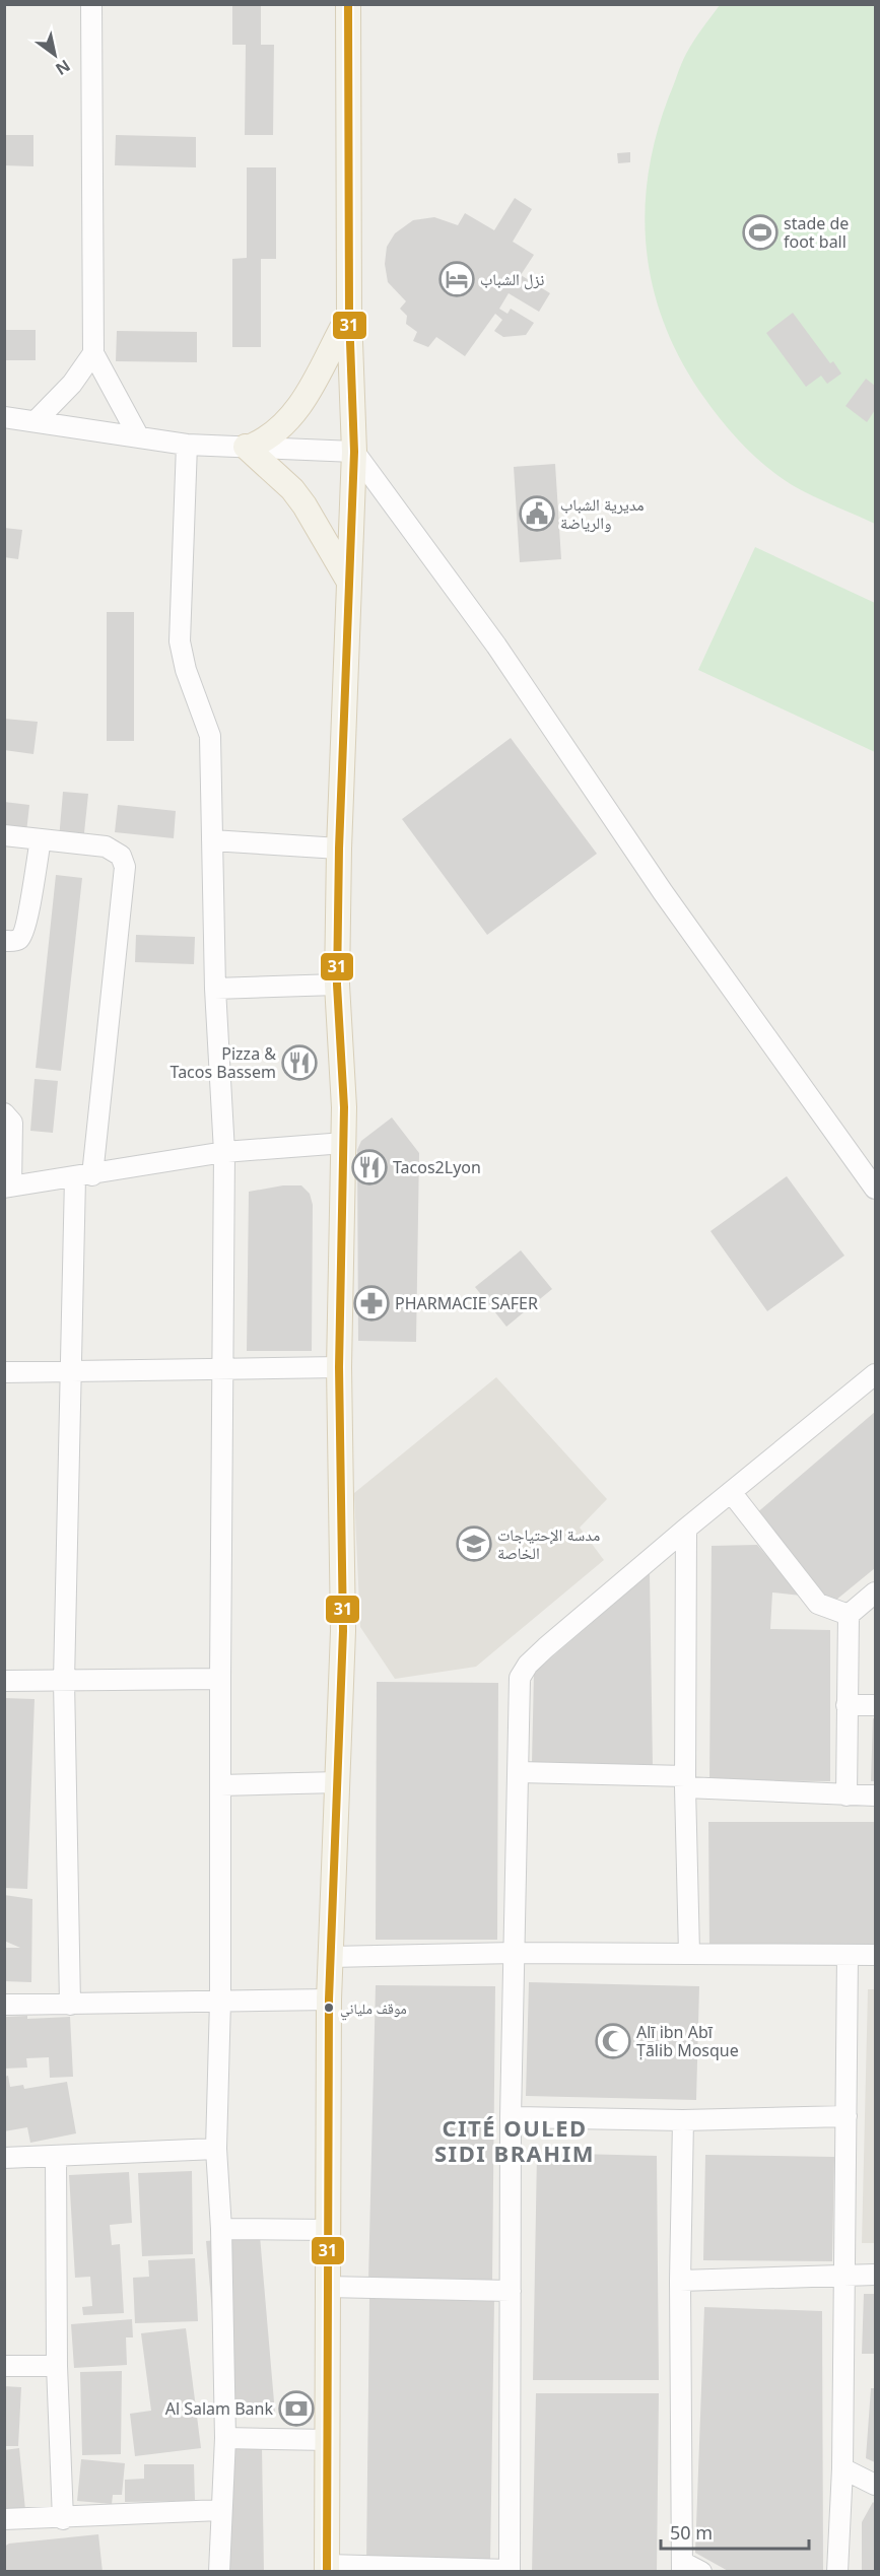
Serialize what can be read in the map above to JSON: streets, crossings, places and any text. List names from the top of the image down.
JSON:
{
  "districts": ["CITÉ OULED SIDI BRAHIM"],
  "places": {
    "sports": ["stade de foot ball"],
    "hotel": ["نزل الشباب"],
    "public building": ["مديرية الشباب والرياضة"],
    "restaurant": ["Pizza & Tacos Bassem", "Tacos2Lyon"],
    "pharmacy": ["PHARMACIE SAFER"],
    "school or university": ["مدسة الإحتياجات الخاصة"],
    "other": ["موقف ملياني"],
    "mosque": ["Alī ibn Abī Ṭālib Mosque"],
    "bank": ["Al Salam Bank"]
  },
  "lines": ["transit line 31"],
  "scale_bar": "50 m",
  "north": "bottom right"
}
